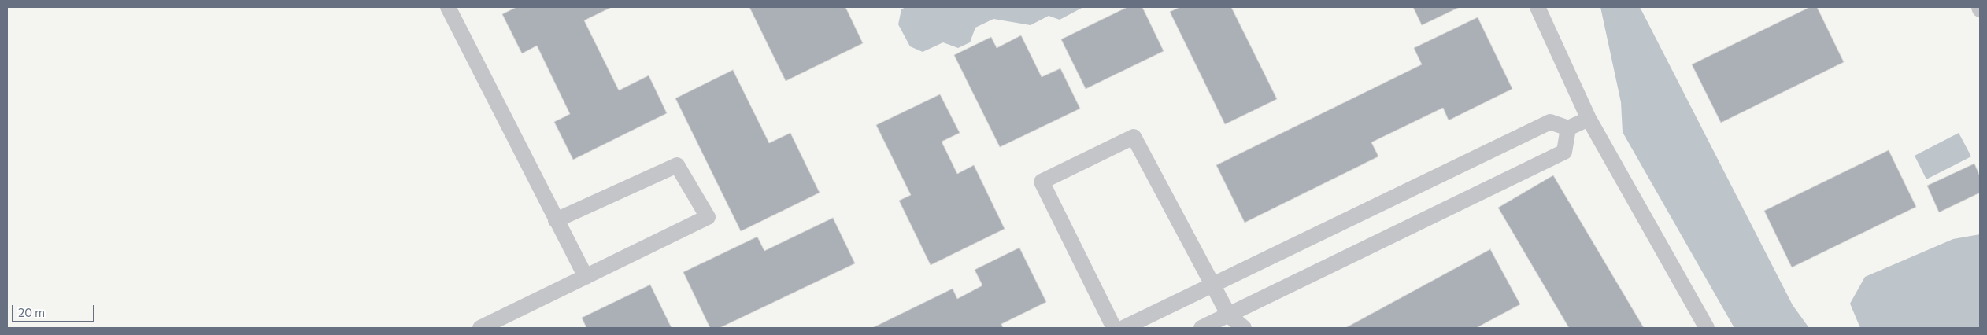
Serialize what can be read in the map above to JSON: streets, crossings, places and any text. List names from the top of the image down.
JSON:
{
  "scale_bar": "20 m"
}
